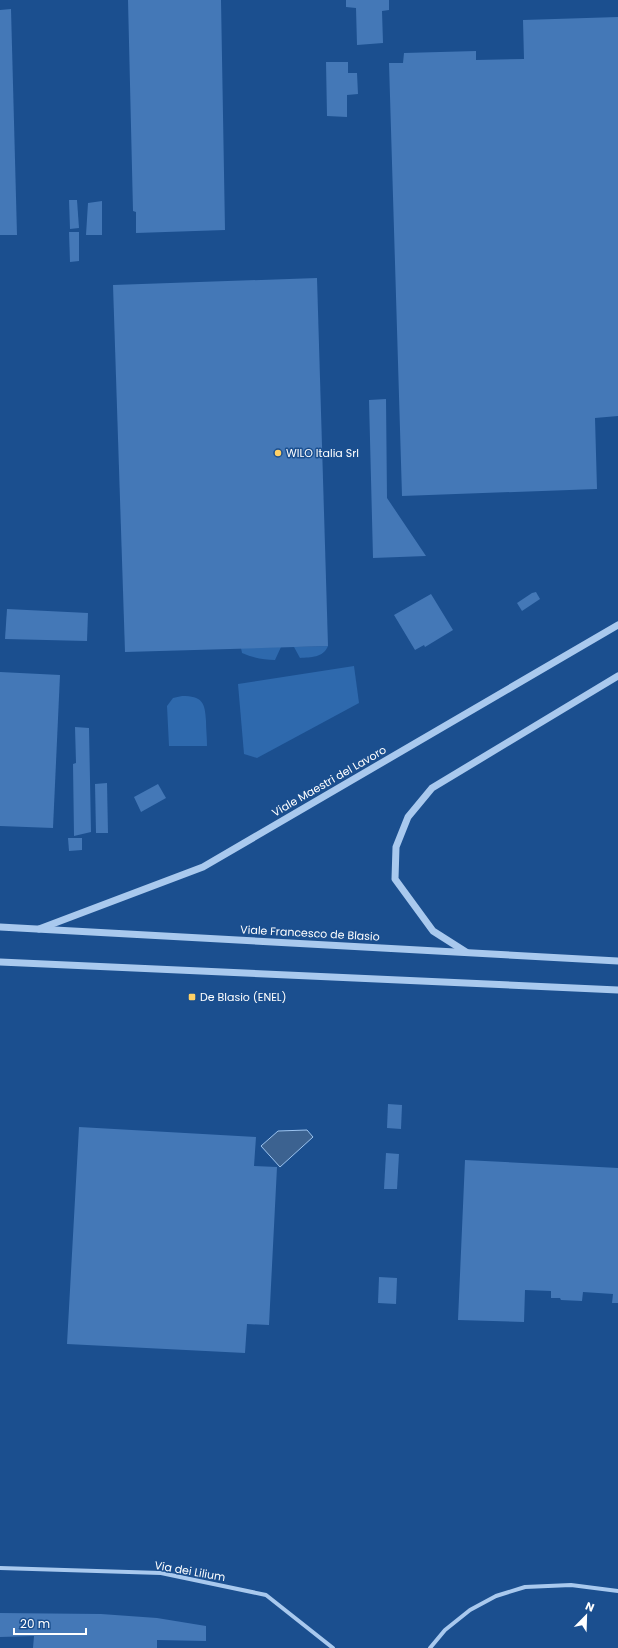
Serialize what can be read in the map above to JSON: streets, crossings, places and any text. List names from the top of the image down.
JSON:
{
  "streets": {
    "street": ["Viale Maestri del Lavoro", "Viale Francesco de Blasio", "Via dei Lilium"]
  },
  "crossings": [
    ["Viale Maestri del Lavoro", "Viale Francesco de Blasio"]
  ],
  "places": {
    "other": ["WILO Italia Srl"],
    "transit": ["De Blasio (ENEL)"]
  },
  "scale_bar": "20 m",
  "north": "top right"
}
